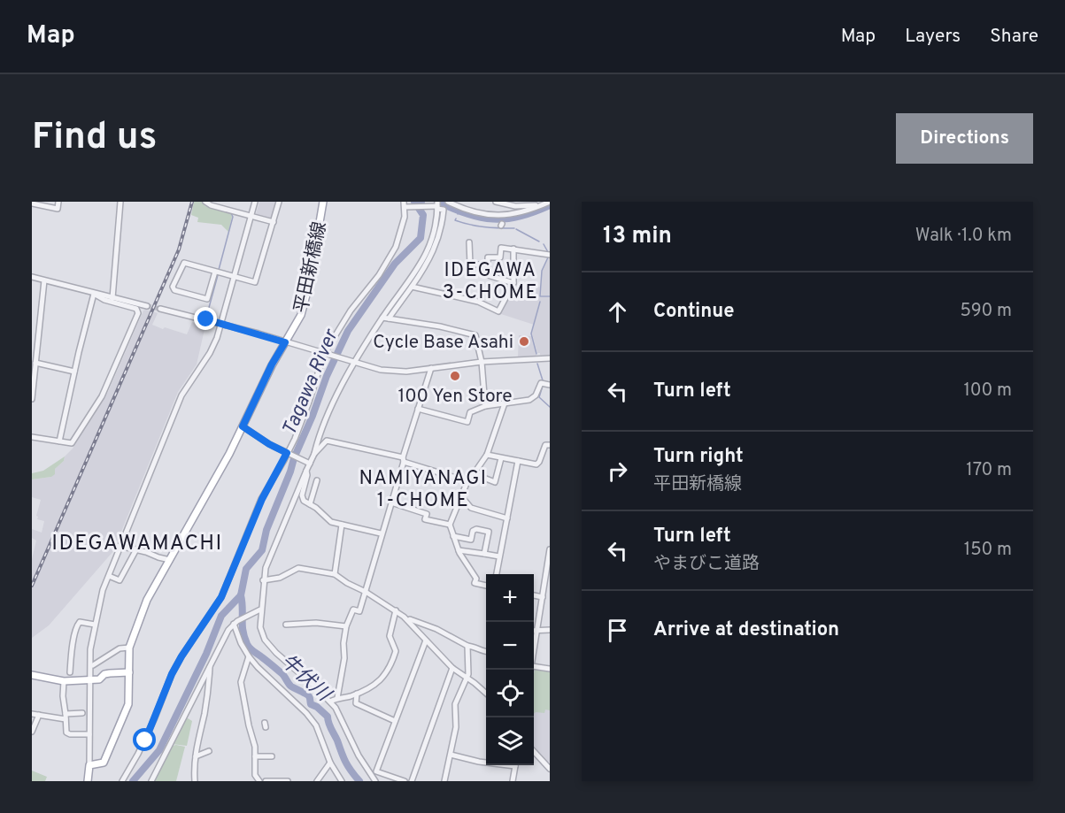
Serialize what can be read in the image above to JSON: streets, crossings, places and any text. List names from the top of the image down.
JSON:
{
  "streets": {
    "main road": ["平田新橋線"]
  },
  "districts": ["IDEGAWA 3-CHOME", "NAMIYANAGI 1-CHOME", "IDEGAWAMACHI"],
  "water": ["Tagawa River", "牛伏川"],
  "places": ["Cycle Base Asahi", "100 Yen Store"],
  "page": {
    "header": "Map",
    "nav": ["Map", "Layers", "Share"],
    "buttons": "Directions",
    "title": "Find us",
    "heading": ["13 min", "Walk · 1.0 km"],
    "list": [
      ["Continue", "590 m"],
      ["Turn left", "100 m"],
      ["Turn right", "平田新橋線", "170 m"],
      ["Turn left", "やまびこ道路", "150 m"],
      "Arrive at destination"
    ],
    "map_buttons": ["+", "−"]
  }
}
